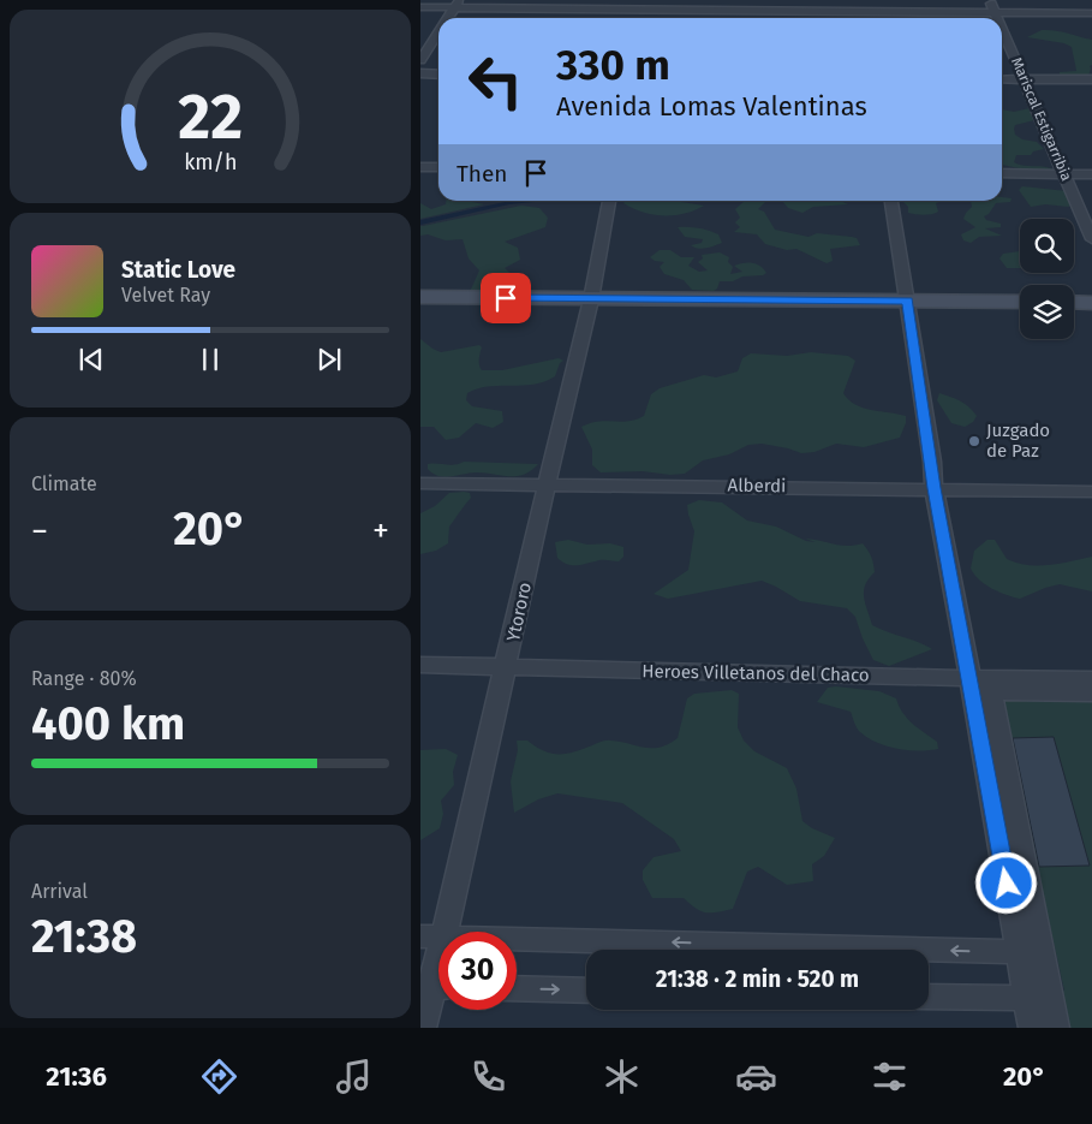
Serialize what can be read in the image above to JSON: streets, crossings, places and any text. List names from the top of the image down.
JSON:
{
  "streets": {
    "street": [
      "Mariscal Estigarribia",
      "Alberdi",
      "Ytororo",
      "Heroes Villetanos del Chaco"
    ]
  },
  "crossings": [
    ["Alberdi", "Ytororo"],
    ["Ytororo", "Heroes Villetanos del Chaco"]
  ],
  "places": ["Juzgado de Paz"],
  "page": {
    "turn": ["330 m", "Avenida Lomas Valentinas"],
    "then": "Then",
    "song": ["Static Love", "Velvet Ray"],
    "tile": [
      "Climate",
      ["Range · 80%", "400 km"],
      ["Arrival", "21:38"]
    ],
    "heat": ["−", "20°", "+"],
    "limit": "30",
    "trip": "21:38 · 2 min · 520 m",
    "tabs": ["21:36", "20°"],
    "gauge": ["22", "km/h"]
  }
}
